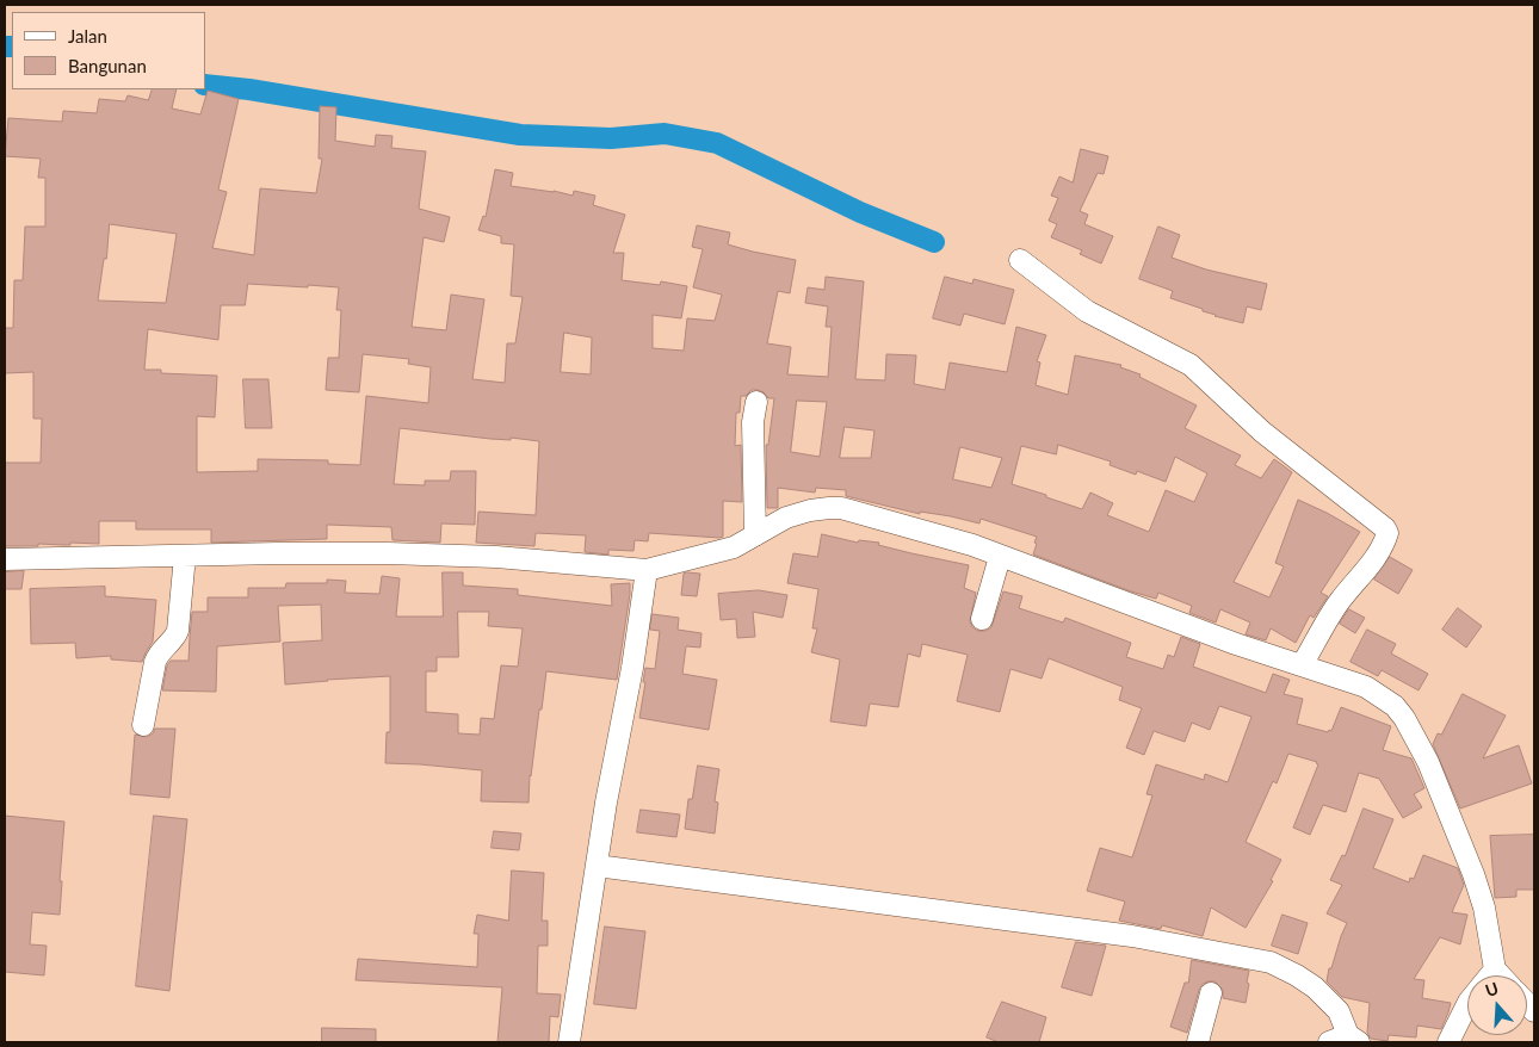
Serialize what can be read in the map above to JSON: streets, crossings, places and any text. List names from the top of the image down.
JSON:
{
  "legend": ["Jalan", "Bangunan"],
  "north": "top"
}
